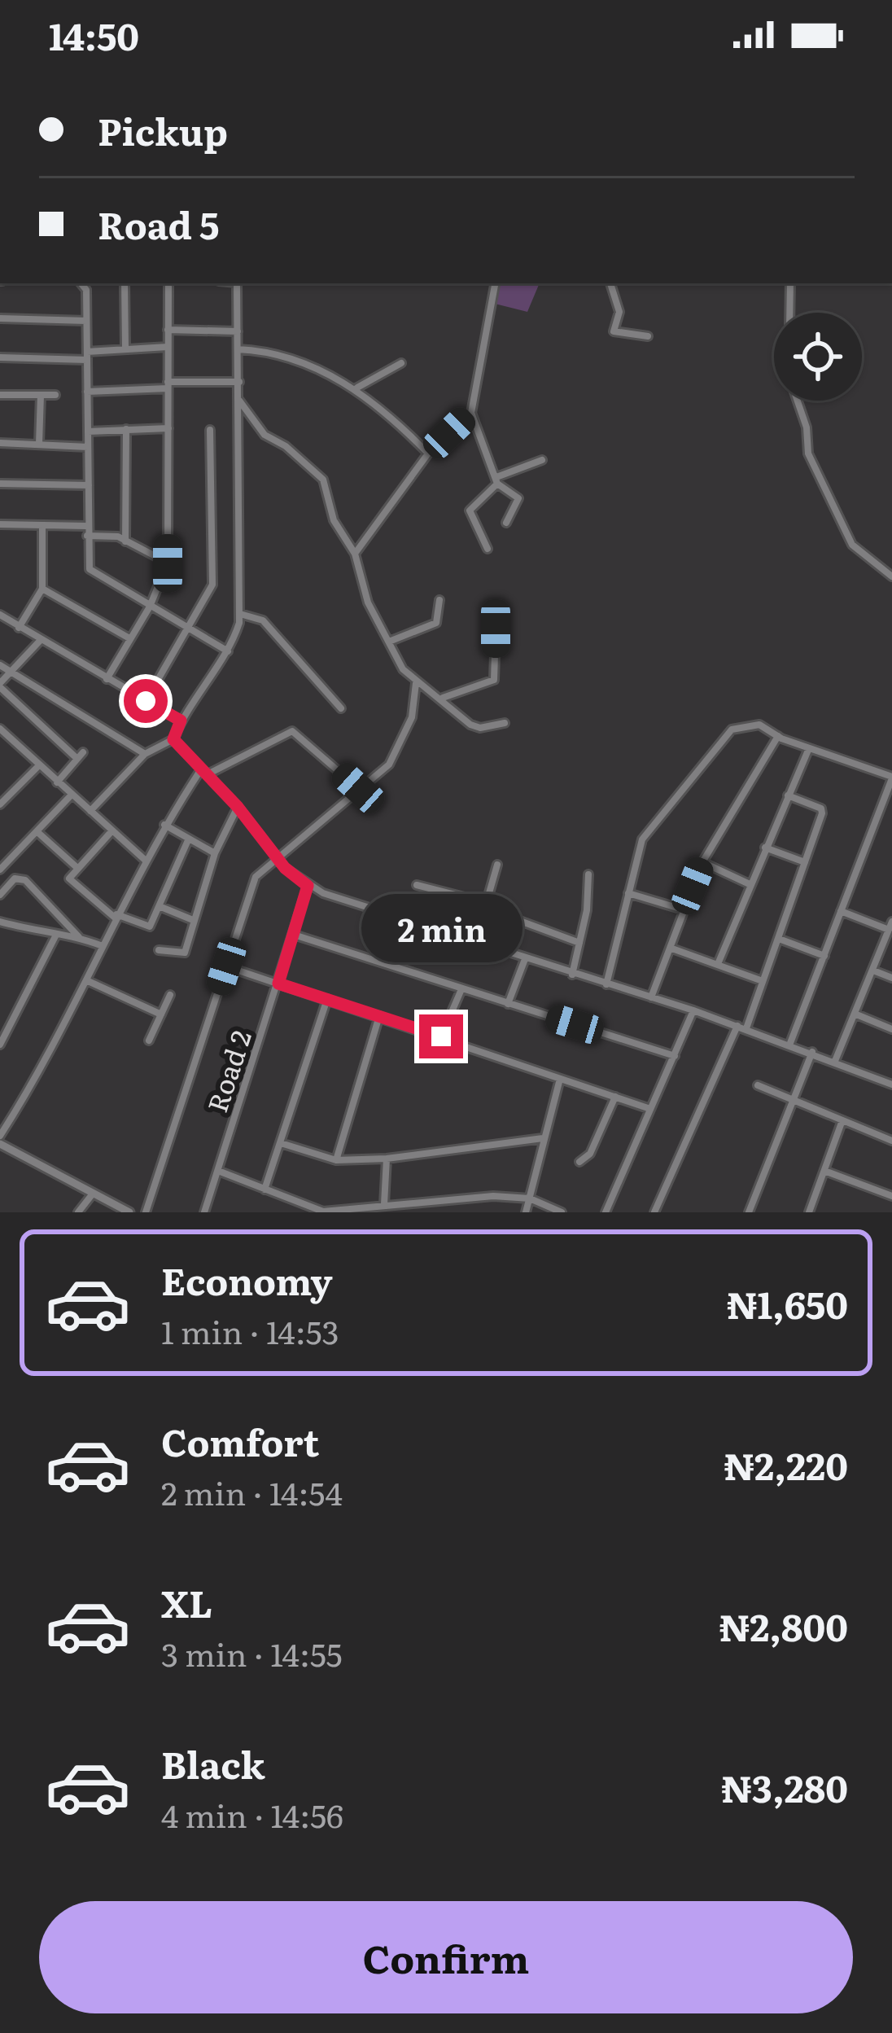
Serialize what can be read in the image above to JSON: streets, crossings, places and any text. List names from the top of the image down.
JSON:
{
  "streets": {
    "street": ["Road 2"]
  },
  "page": {
    "status": "14:50",
    "banner": ["Pickup", "Road 5"],
    "bubble": "2 min",
    "list": [
      {
        "name": "Economy",
        "note": "1 min · 14:53",
        "value": "₦1,650"
      },
      {
        "name": "Comfort",
        "note": "2 min · 14:54",
        "value": "₦2,220"
      },
      {
        "name": "XL",
        "note": "3 min · 14:55",
        "value": "₦2,800"
      },
      {
        "name": "Black",
        "note": "4 min · 14:56",
        "value": "₦3,280"
      }
    ],
    "buttons": "Confirm"
  }
}
